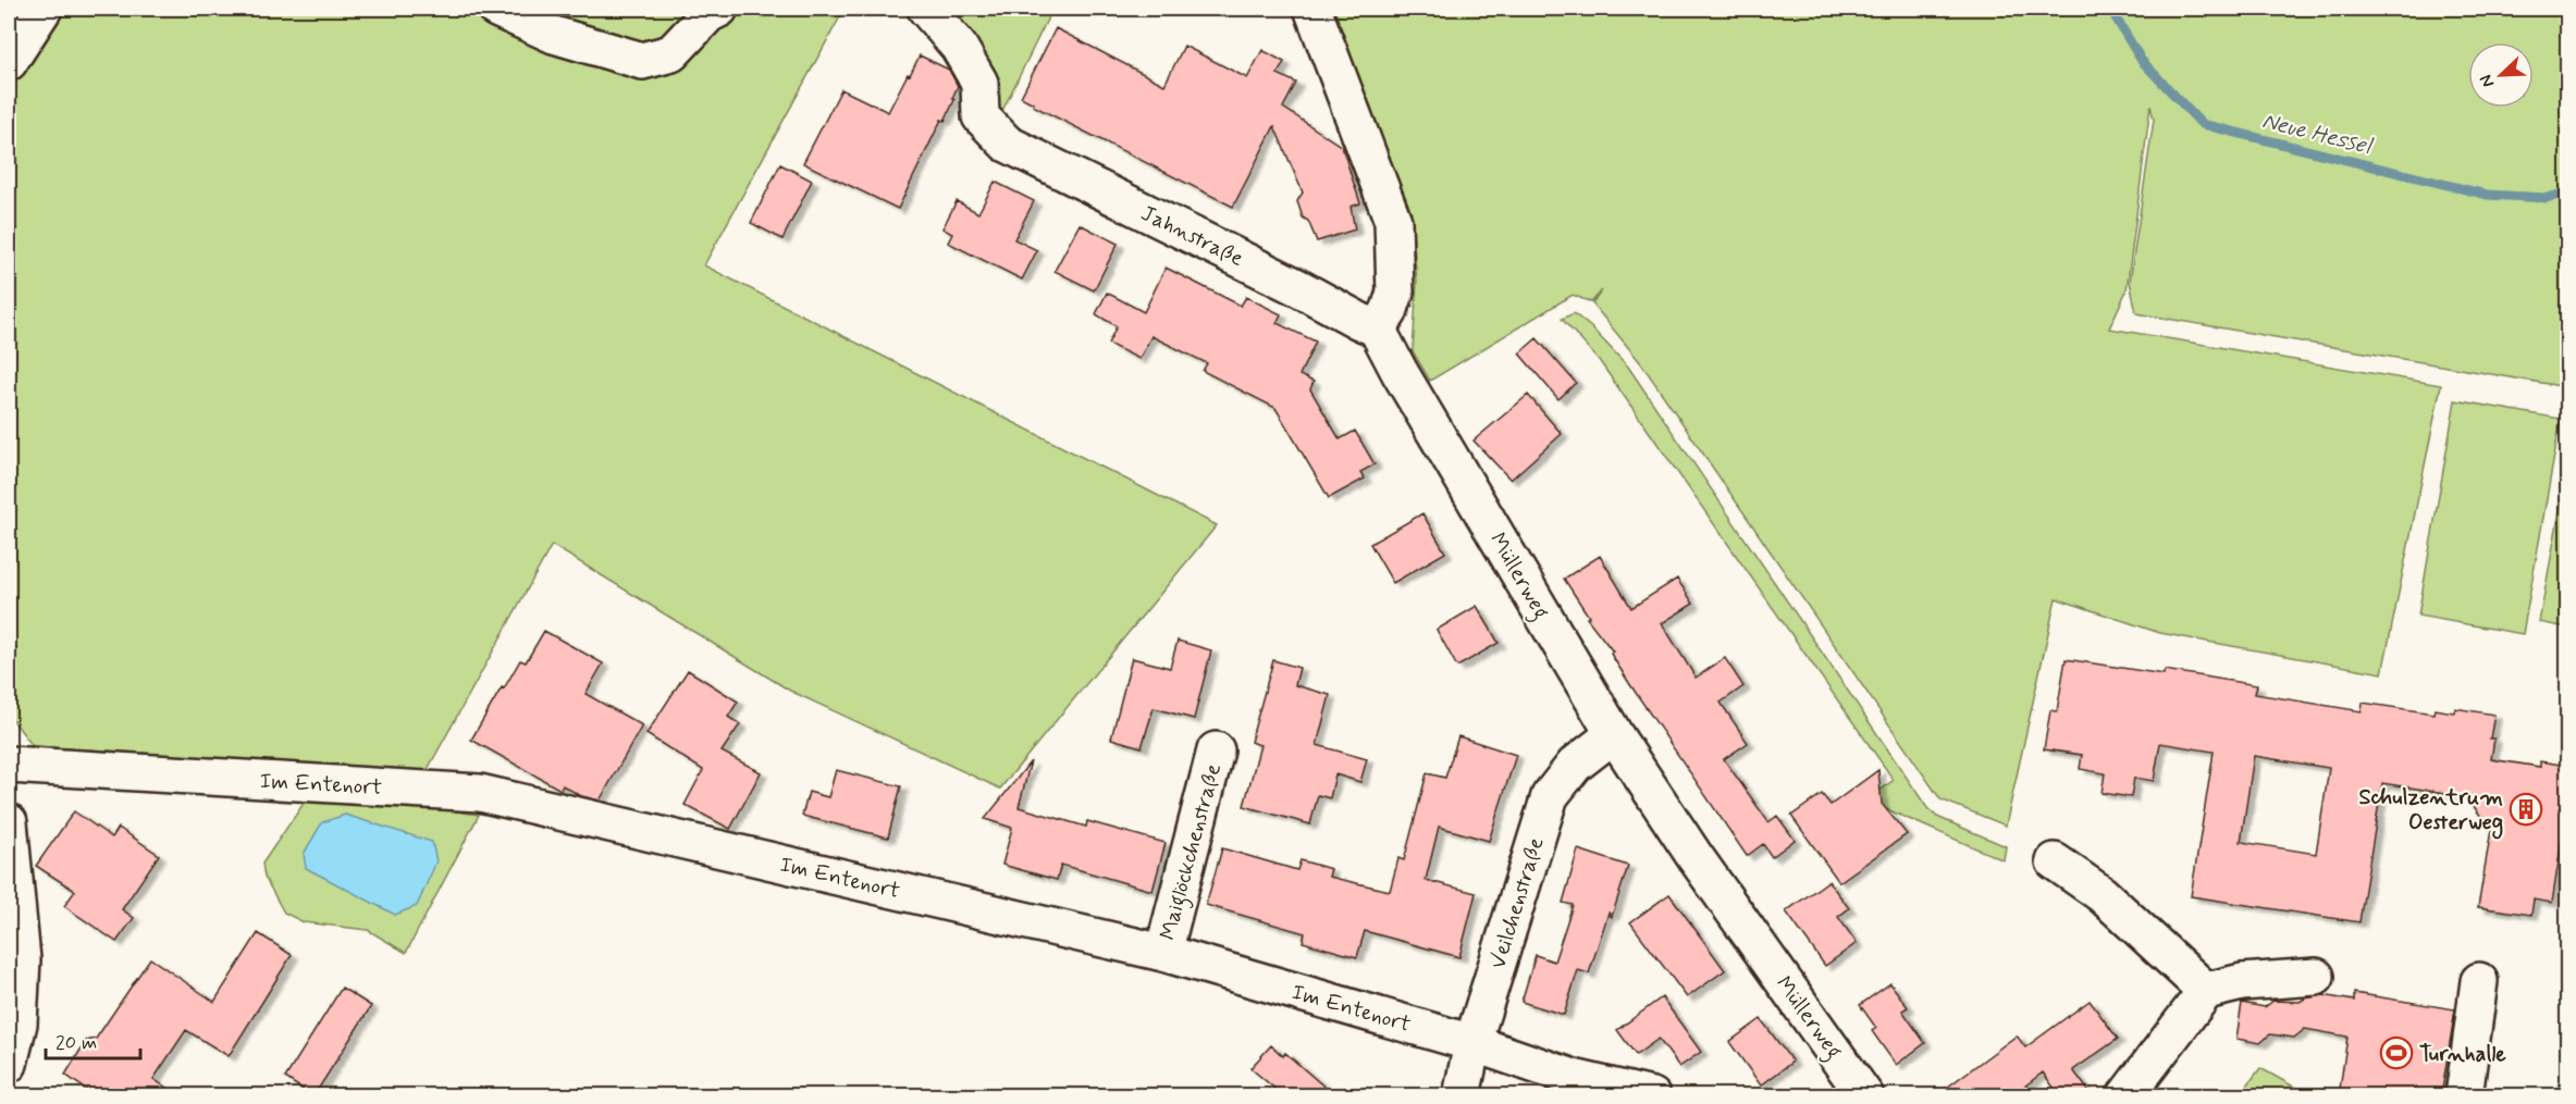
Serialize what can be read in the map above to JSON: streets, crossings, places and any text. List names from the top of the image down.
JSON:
{
  "streets": {
    "street": [
      "Jahnstraße",
      "Müllerweg",
      "Im Entenort",
      "Maiglöckchenstraße",
      "Veilchenstraße"
    ]
  },
  "crossings": [
    ["Jahnstraße", "Müllerweg"],
    ["Müllerweg", "Veilchenstraße"],
    ["Im Entenort", "Maiglöckchenstraße"],
    ["Im Entenort", "Veilchenstraße"]
  ],
  "water": ["Neue Hessel"],
  "places": {
    "building": ["Schulzentrum Oesterweg"],
    "sports": ["Turnhalle"]
  },
  "scale_bar": "20 m",
  "north": "bottom left"
}
